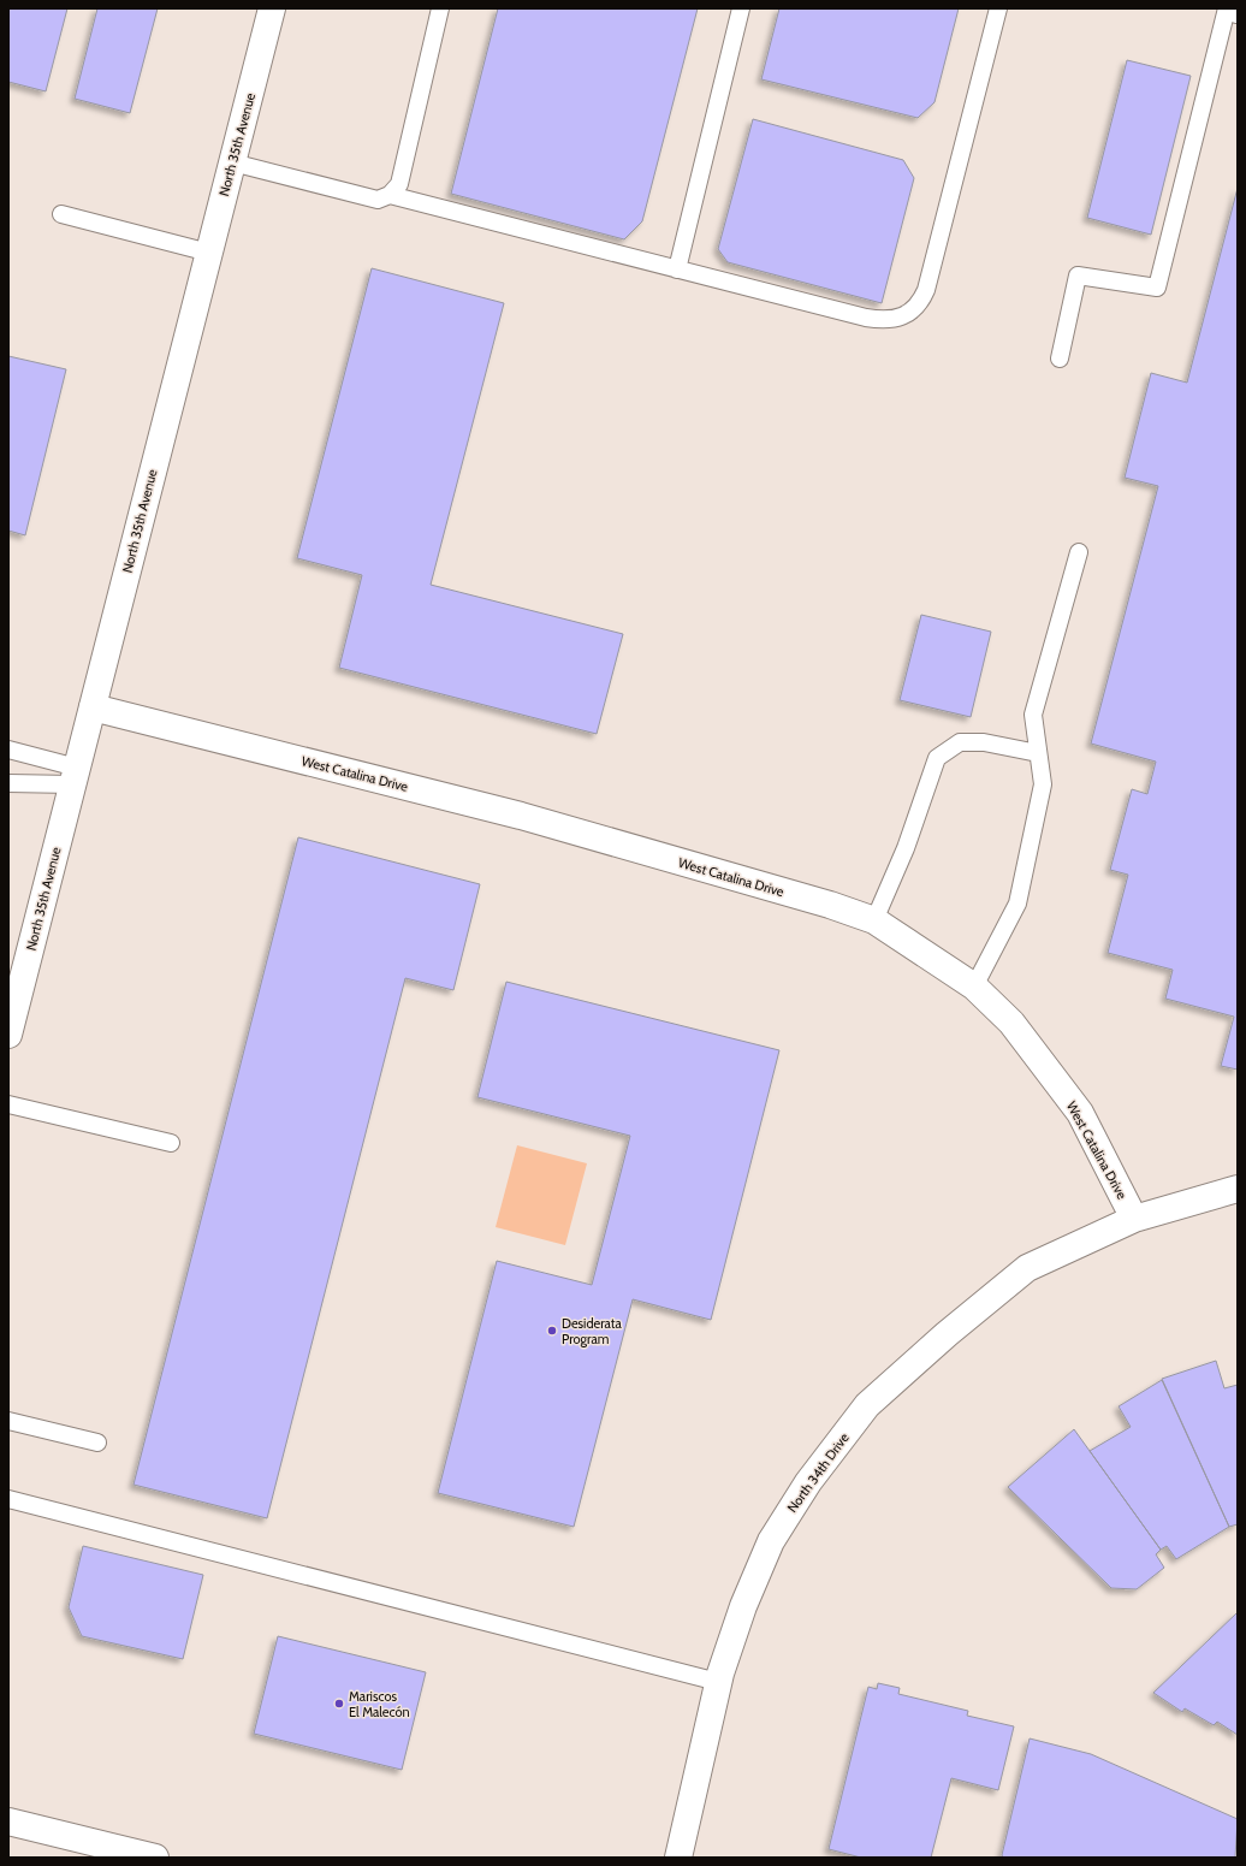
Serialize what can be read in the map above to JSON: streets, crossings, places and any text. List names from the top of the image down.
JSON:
{
  "streets": {
    "street": ["North 35th Avenue", "West Catalina Drive", "North 34th Drive"]
  },
  "crossings": [
    ["North 35th Avenue", "West Catalina Drive"],
    ["West Catalina Drive", "North 34th Drive"]
  ],
  "places": ["Desiderata Program", "Mariscos El Malecón"]
}
